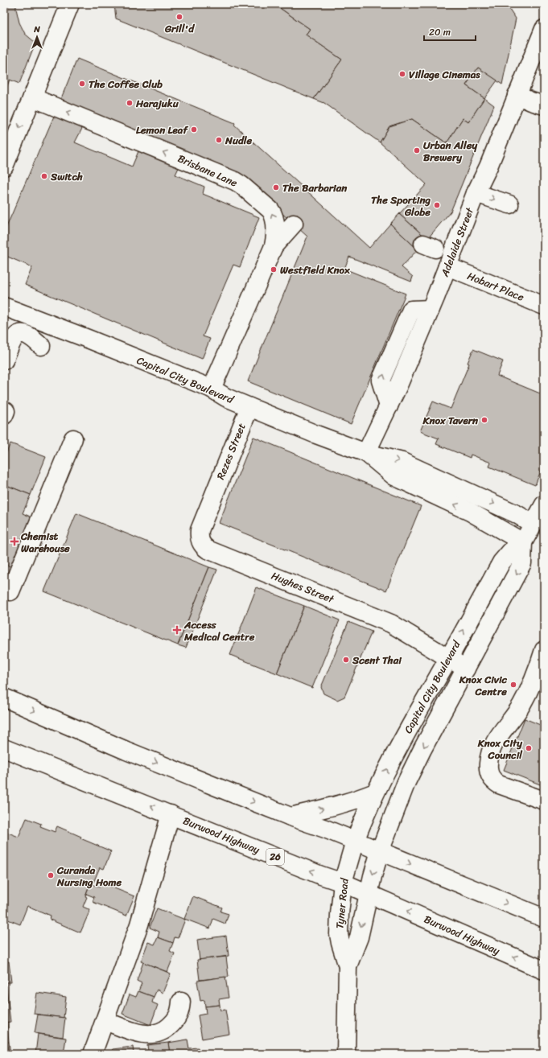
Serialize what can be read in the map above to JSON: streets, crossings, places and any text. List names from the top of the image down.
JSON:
{
  "streets": {
    "main road": [
      "Brisbane Lane",
      "Adelaide Street",
      "Hobart Place",
      "Capital City Boulevard",
      "Rezes Street",
      "Hughes Street",
      "Burwood Highway",
      "26",
      "Tyner Road"
    ]
  },
  "crossings": [
    ["Brisbane Lane", "Capital City Boulevard"],
    ["Adelaide Street", "Hobart Place"],
    ["Adelaide Street", "Capital City Boulevard"],
    ["Capital City Boulevard", "Rezes Street"],
    ["Capital City Boulevard", "Hughes Street"],
    ["Capital City Boulevard", "Tyner Road"],
    ["Rezes Street", "Hughes Street"],
    ["Burwood Highway", "Tyner Road"]
  ],
  "one_way": ["Brisbane Lane"],
  "places": {
    "other": [
      "Grill'd",
      "Village Cinemas",
      "The Coffee Club",
      "Harajuku",
      "Lemon Leaf",
      "Nudle",
      "Urban Alley Brewery",
      "Switch",
      "The Barbarian",
      "The Sporting Globe",
      "Westfield Knox",
      "Knox Tavern",
      "Scent Thai",
      "Knox Civic Centre",
      "Knox City Council",
      "Curanda Nursing Home"
    ],
    "health": ["Chemist Warehouse", "Access Medical Centre"]
  },
  "scale_bar": "20 m",
  "north": "top"
}
